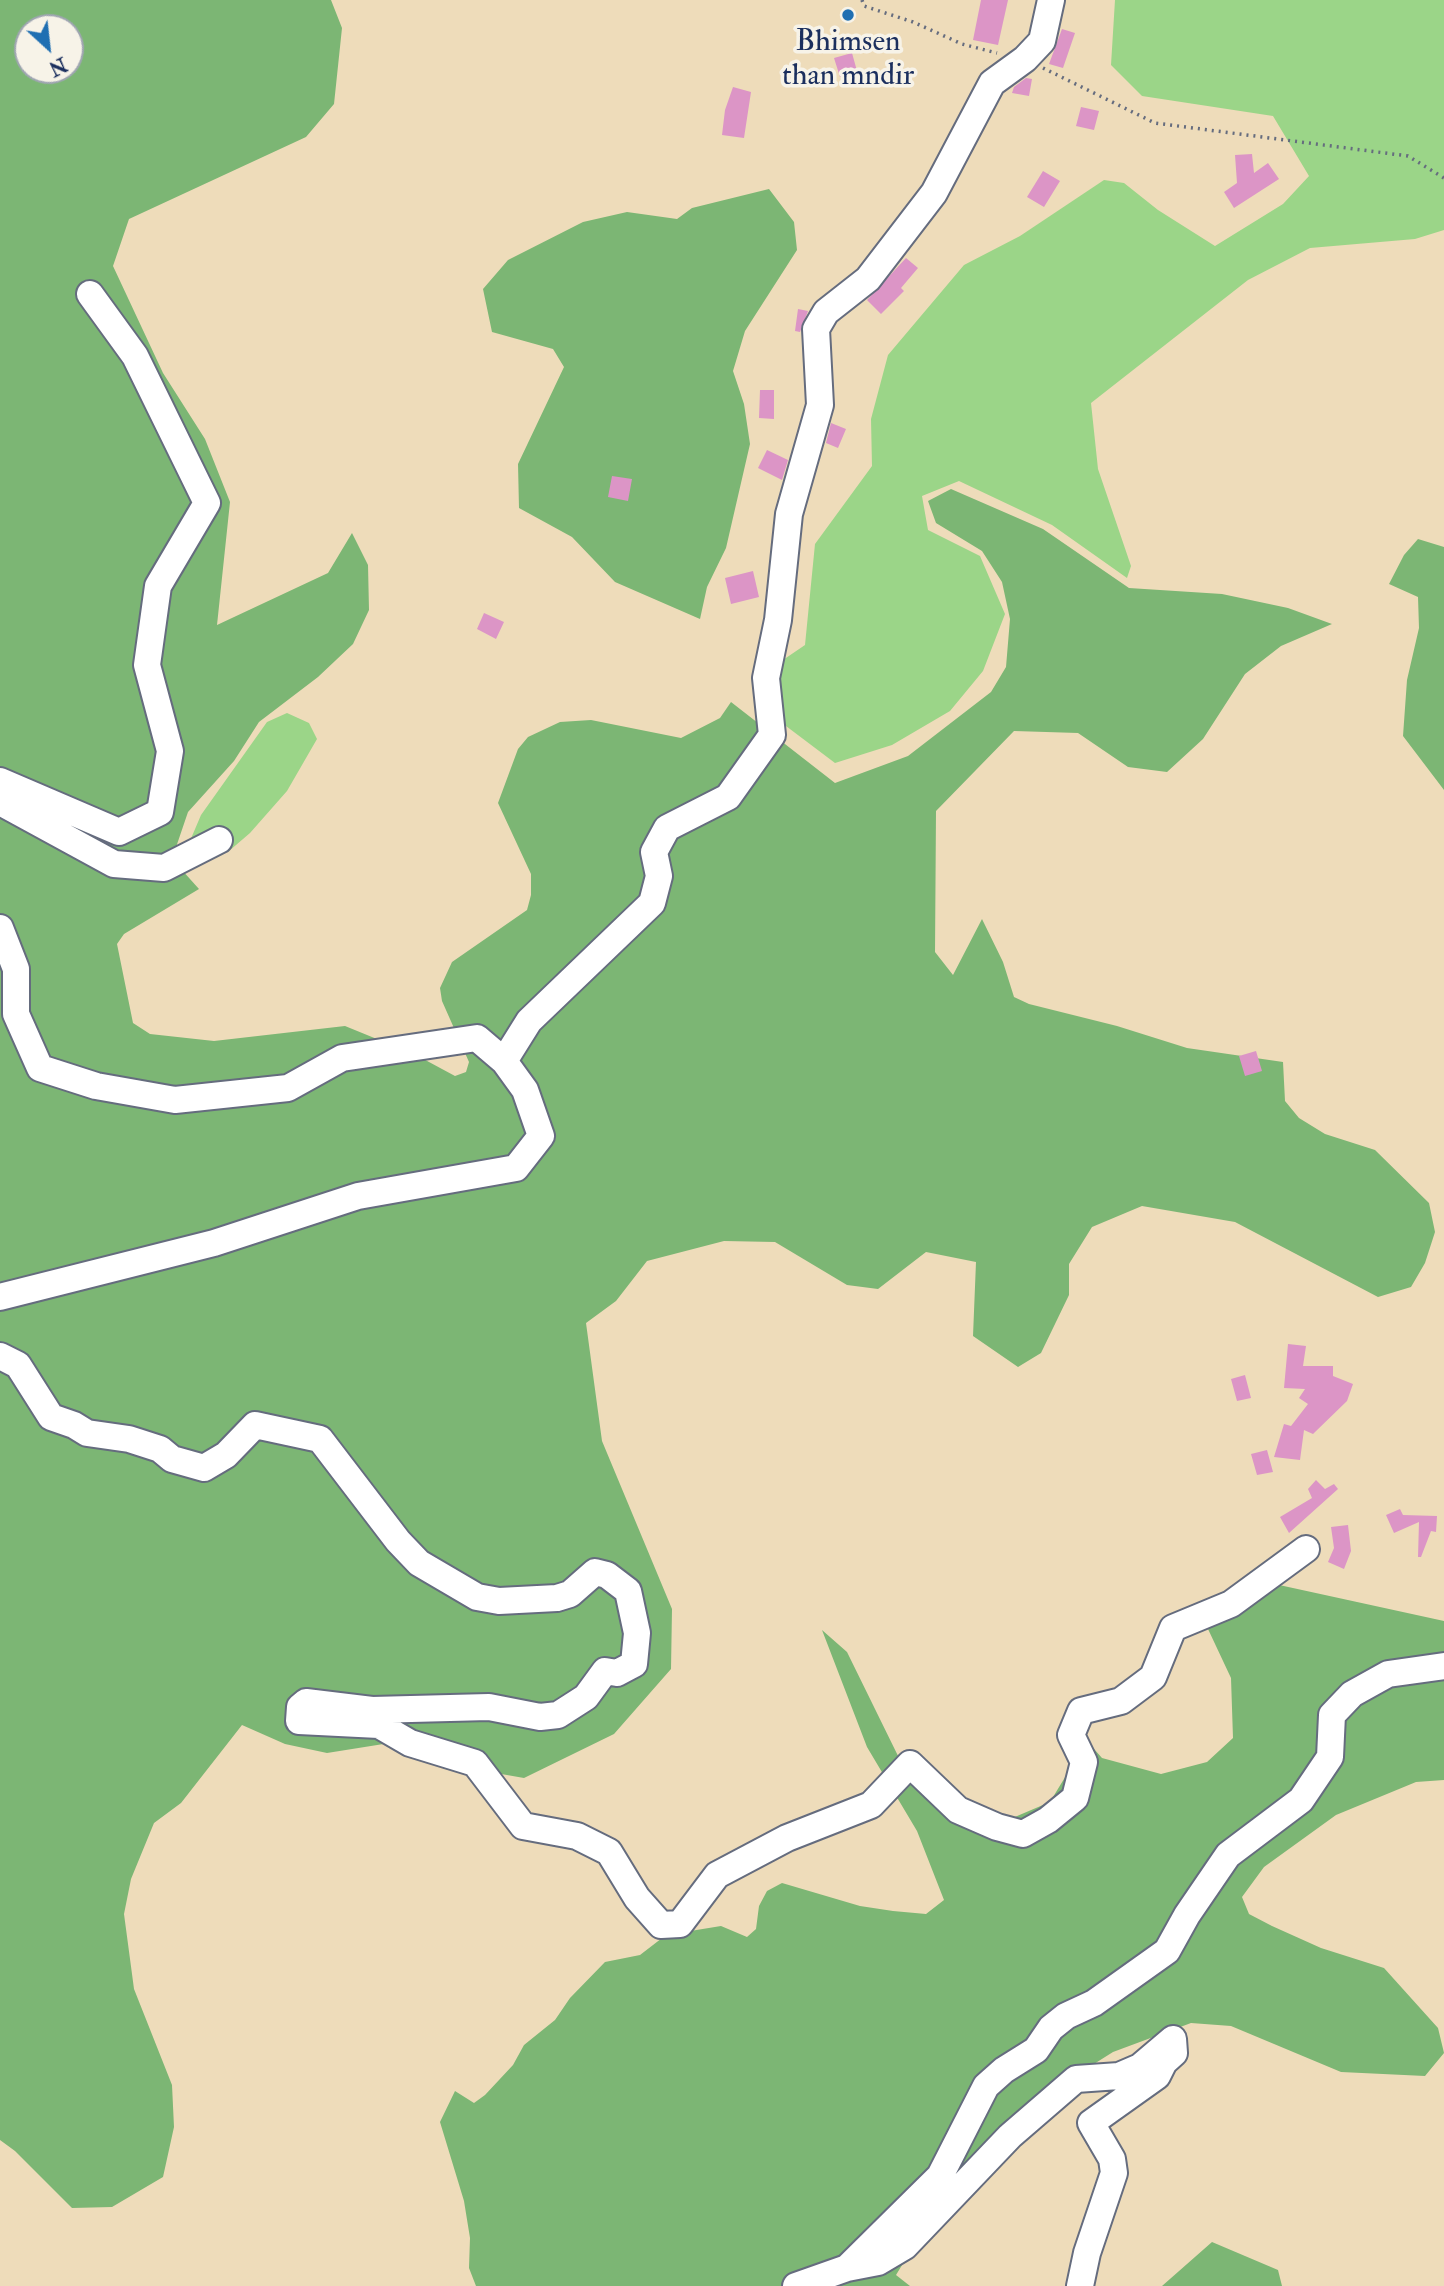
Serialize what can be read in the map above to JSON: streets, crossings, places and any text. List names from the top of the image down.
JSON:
{
  "places": ["Bhimsen than mndir"],
  "north": "bottom right"
}
